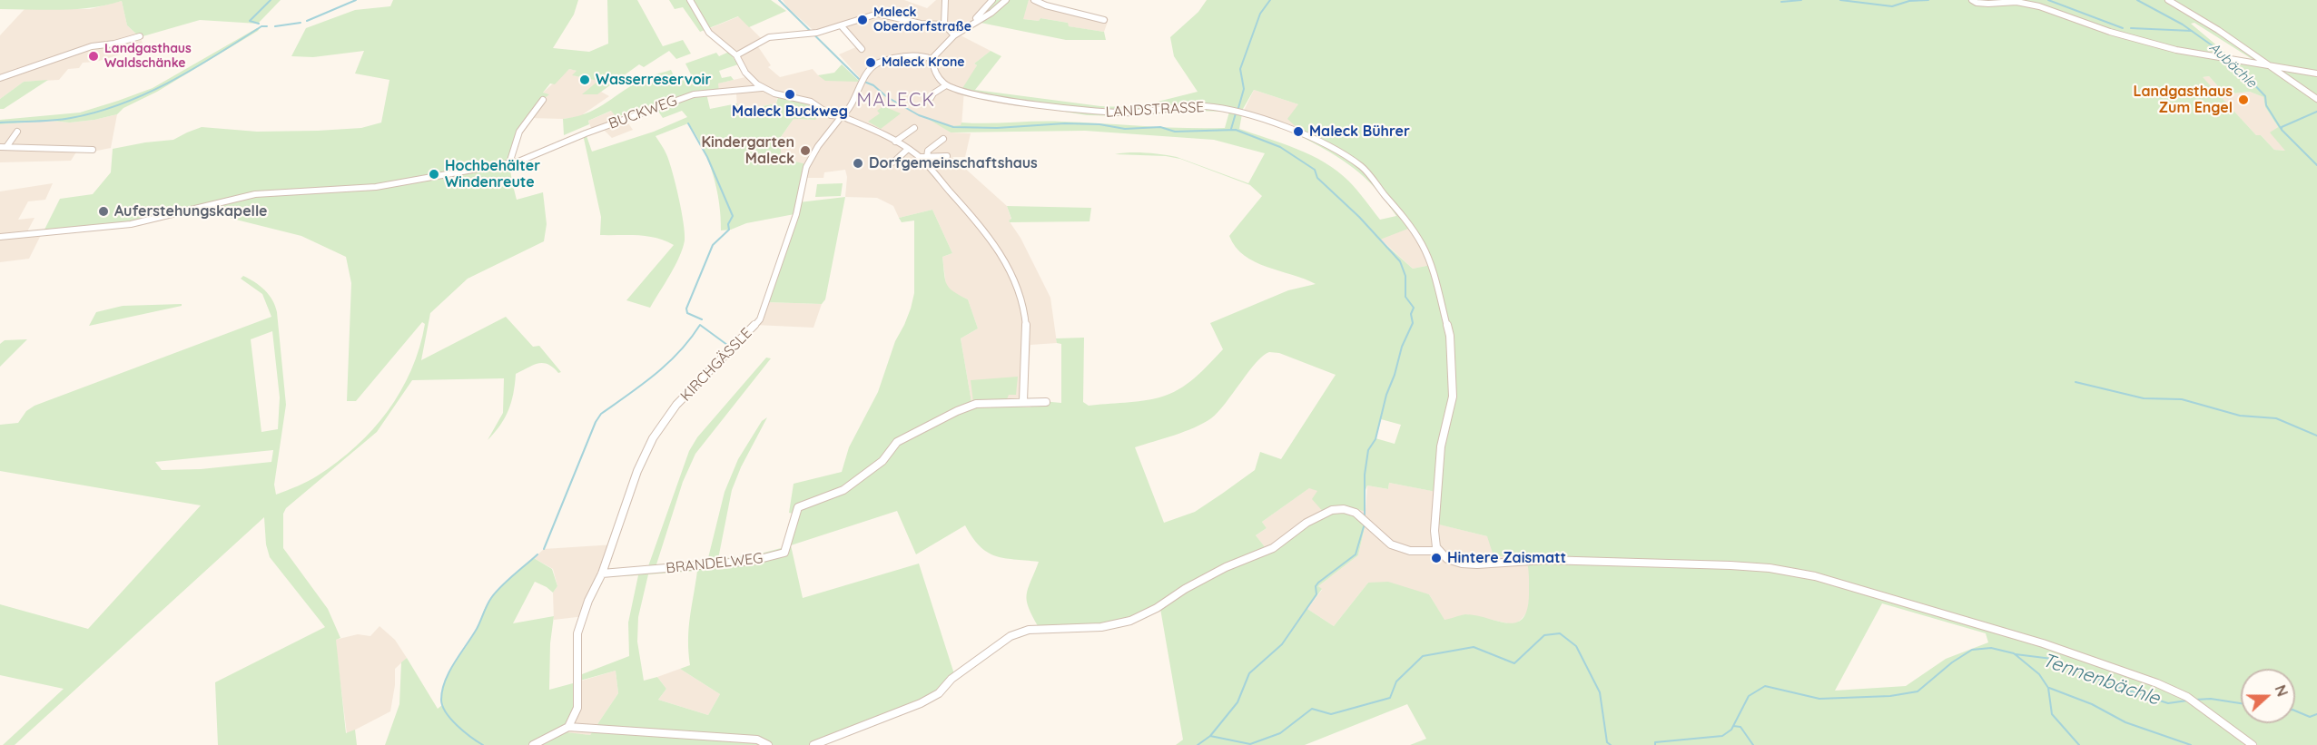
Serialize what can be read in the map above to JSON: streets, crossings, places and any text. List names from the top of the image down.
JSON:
{
  "streets": {
    "street": [
      "LANDSTRASSE",
      "BUCKWEG",
      "KIRCHGÄSSLE",
      "BRANDELWEG"
    ]
  },
  "crossings": [
    ["KIRCHGÄSSLE", "BRANDELWEG"]
  ],
  "districts": ["MALECK"],
  "water": ["Aubächle", "Tennenbächle"],
  "places": [
    "Maleck Oberdorfstraße",
    "Landgasthaus Waldschänke",
    "Maleck Krone",
    "Wasserreservoir",
    "Maleck Buckweg",
    "Landgasthaus Zum Engel",
    "Maleck Bührer",
    "Kindergarten Maleck",
    "Dorfgemeinschaftshaus",
    "Hochbehälter Windenreute",
    "Auferstehungskapelle",
    "Hintere Zaismatt"
  ],
  "north": "right"
}
